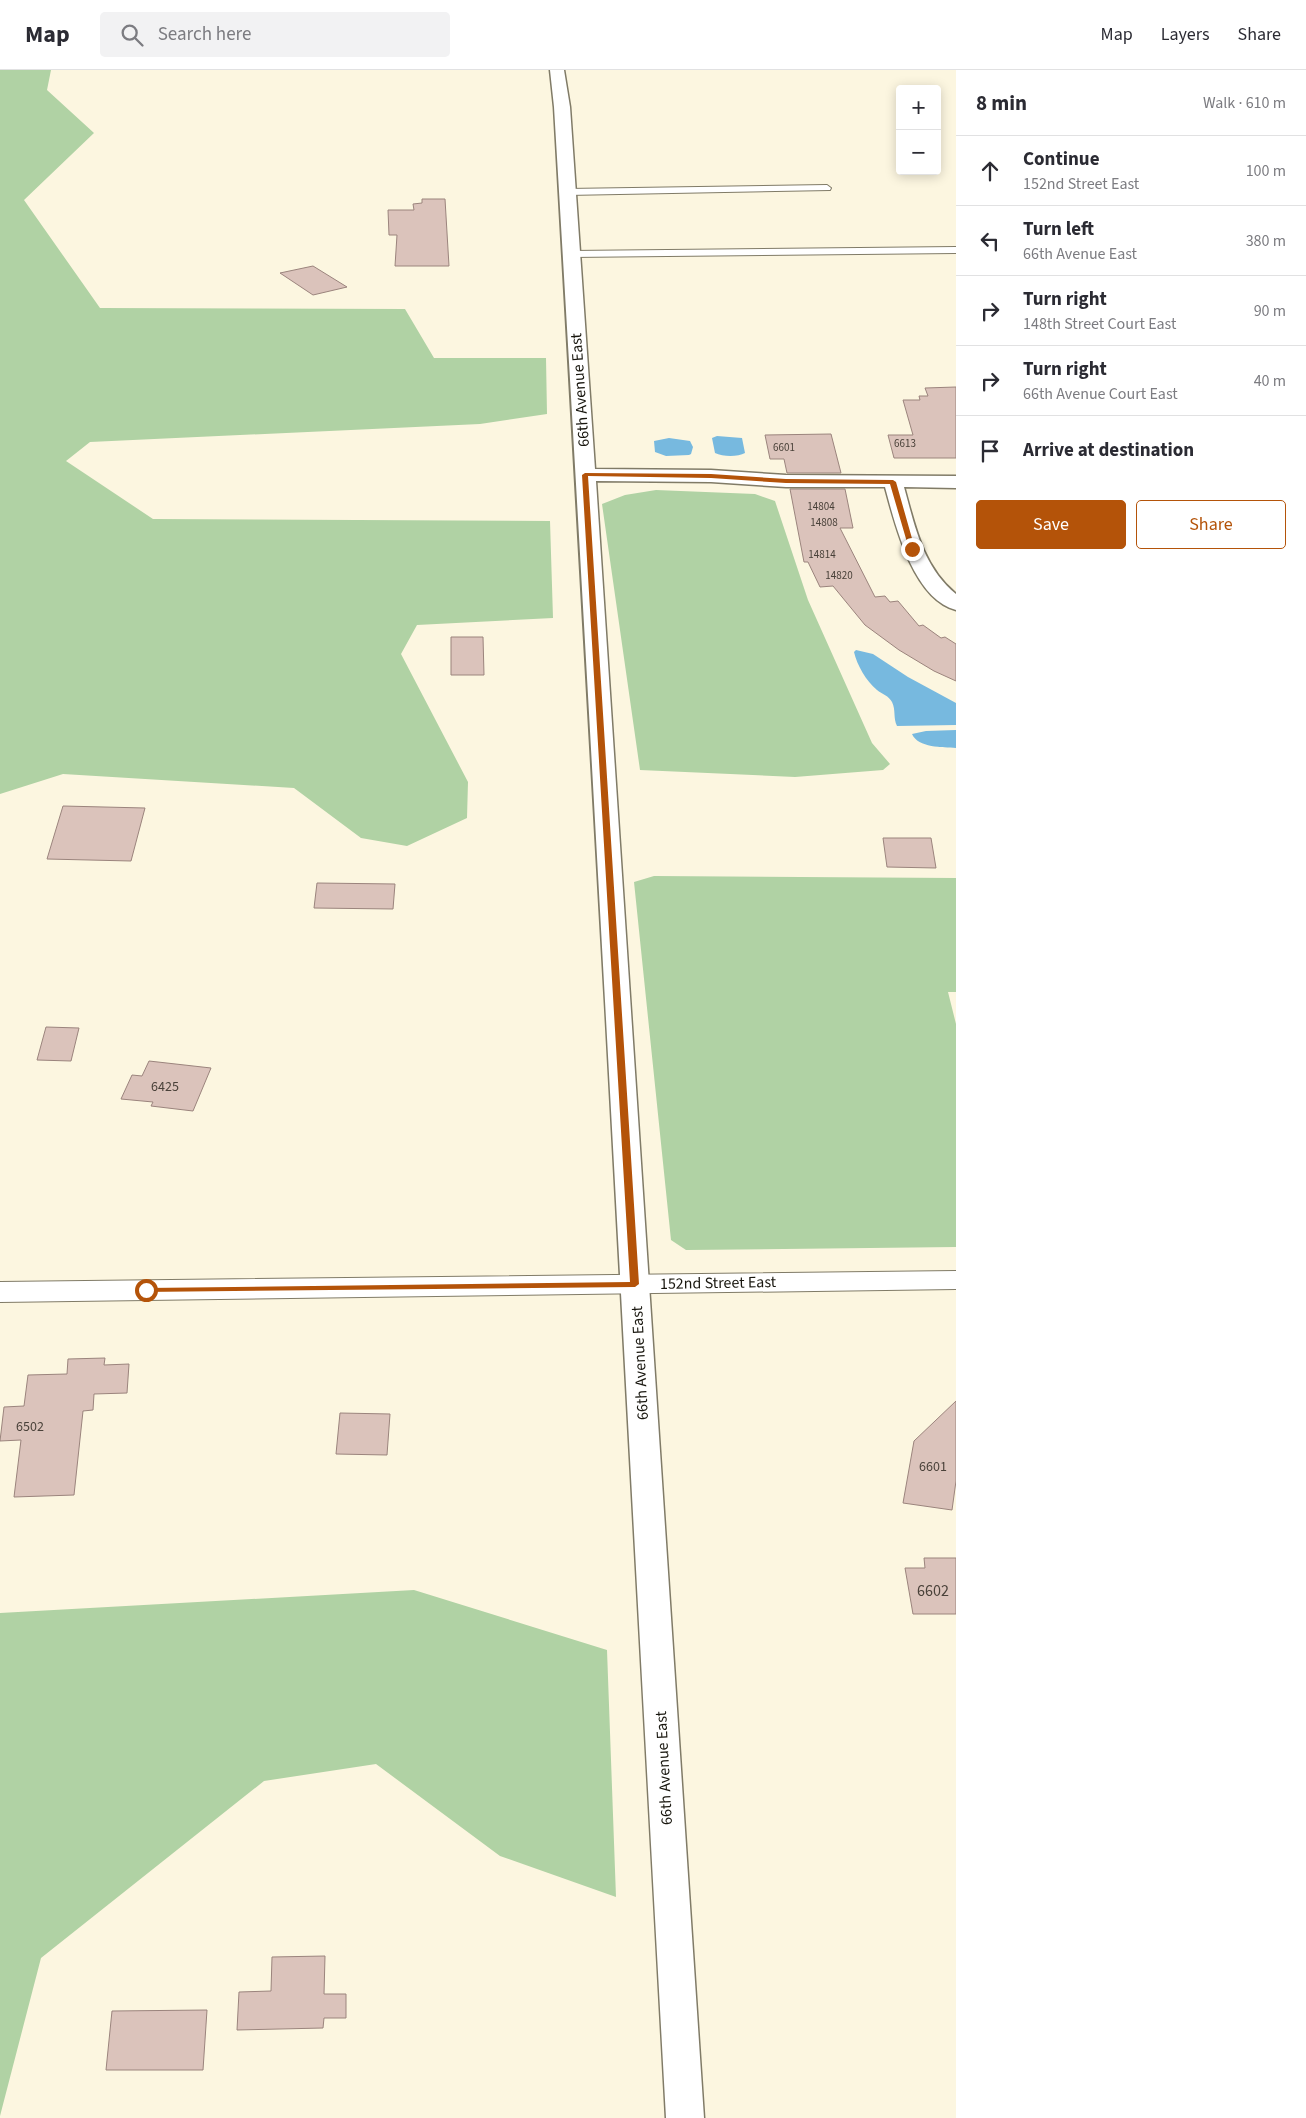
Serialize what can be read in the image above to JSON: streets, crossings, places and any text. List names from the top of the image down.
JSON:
{
  "streets": {
    "street": ["66th Avenue East", "152nd Street East"]
  },
  "crossings": [
    ["66th Avenue East", "152nd Street East"]
  ],
  "house_numbers": [
    "6613",
    "6601",
    "14804",
    "14808",
    "14814",
    "14820",
    "6425",
    "6502",
    "6601",
    "6602"
  ],
  "page": {
    "header": "Map",
    "search": "Search here",
    "nav": ["Map", "Layers", "Share"],
    "heading": ["8 min", "Walk · 610 m"],
    "map_buttons": ["+", "−"],
    "list": [
      ["Continue", "152nd Street East", "100 m"],
      ["Turn left", "66th Avenue East", "380 m"],
      ["Turn right", "148th Street Court East", "90 m"],
      ["Turn right", "66th Avenue Court East", "40 m"],
      "Arrive at destination"
    ],
    "buttons": ["Save", "Share"]
  }
}
